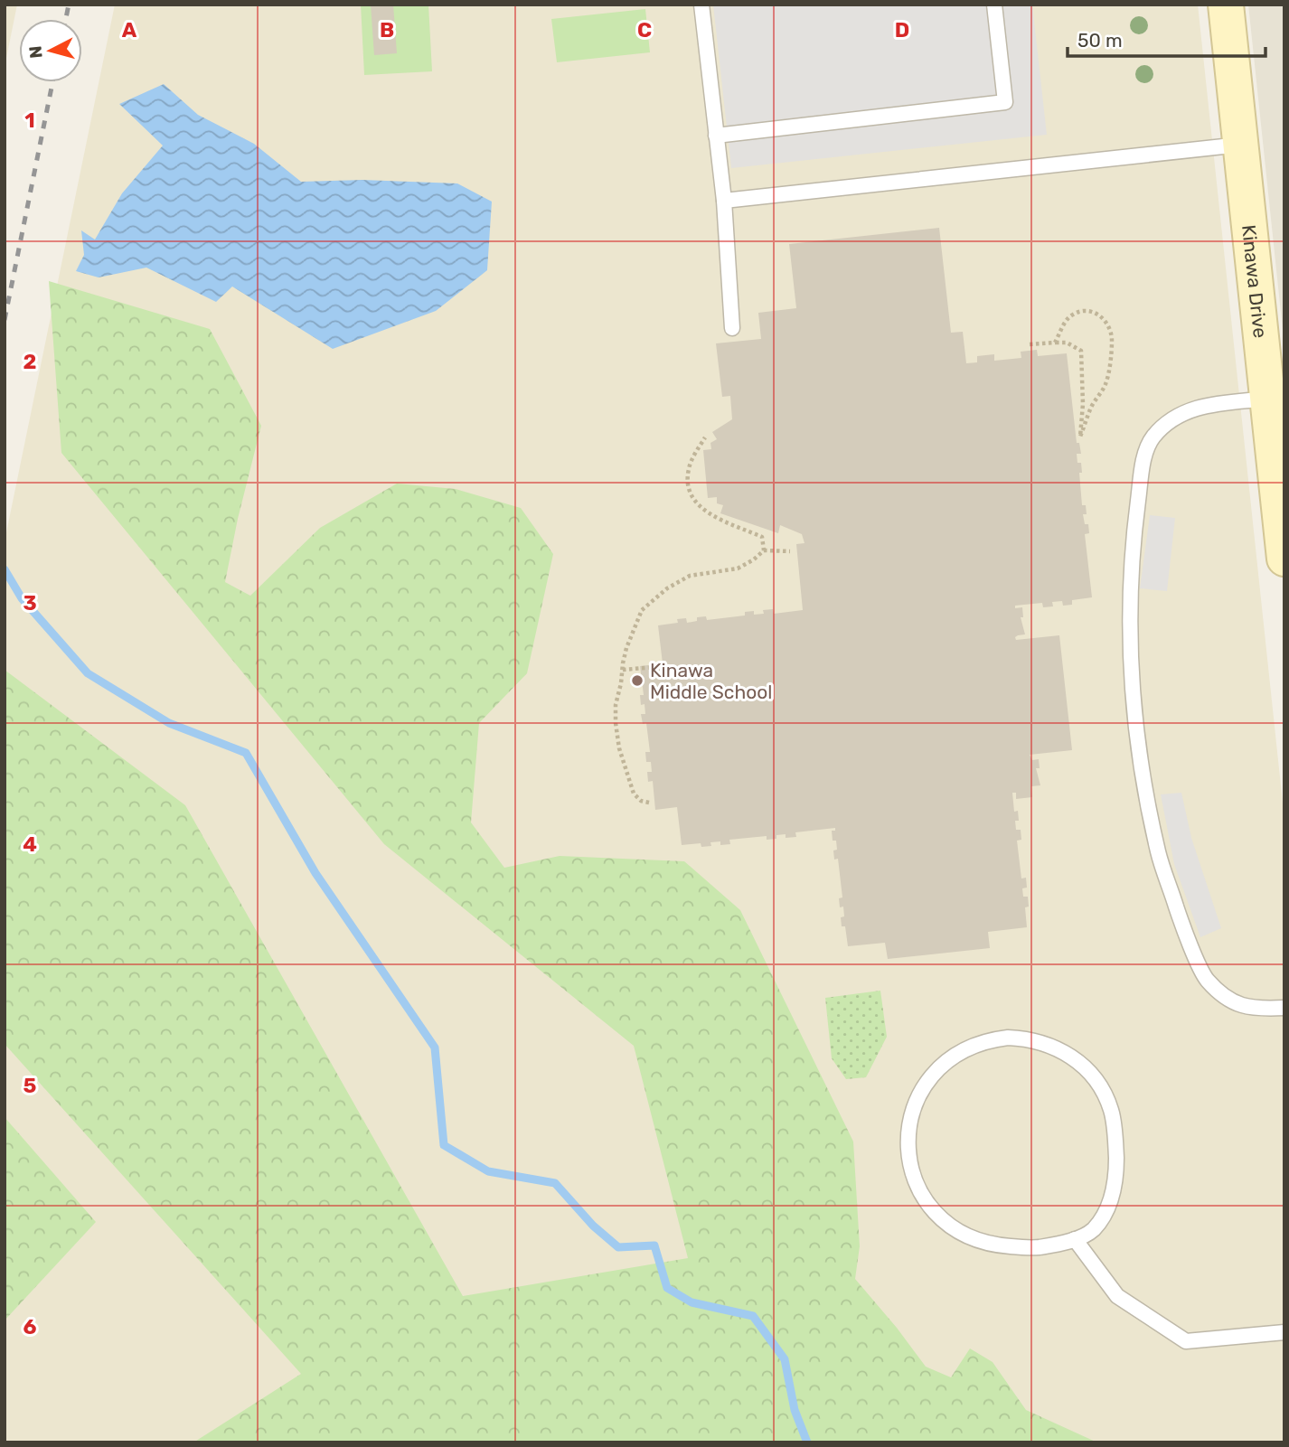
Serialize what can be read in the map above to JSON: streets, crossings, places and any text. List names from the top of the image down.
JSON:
{
  "streets": {
    "street": ["Kinawa Drive"]
  },
  "places": ["Kinawa Middle School"],
  "scale_bar": "50 m",
  "north": "left",
  "grid": {
    "columns": [
      "A",
      "B",
      "C",
      "D"
    ],
    "rows": [
      "1",
      "2",
      "3",
      "4",
      "5",
      "6"
    ]
  }
}
